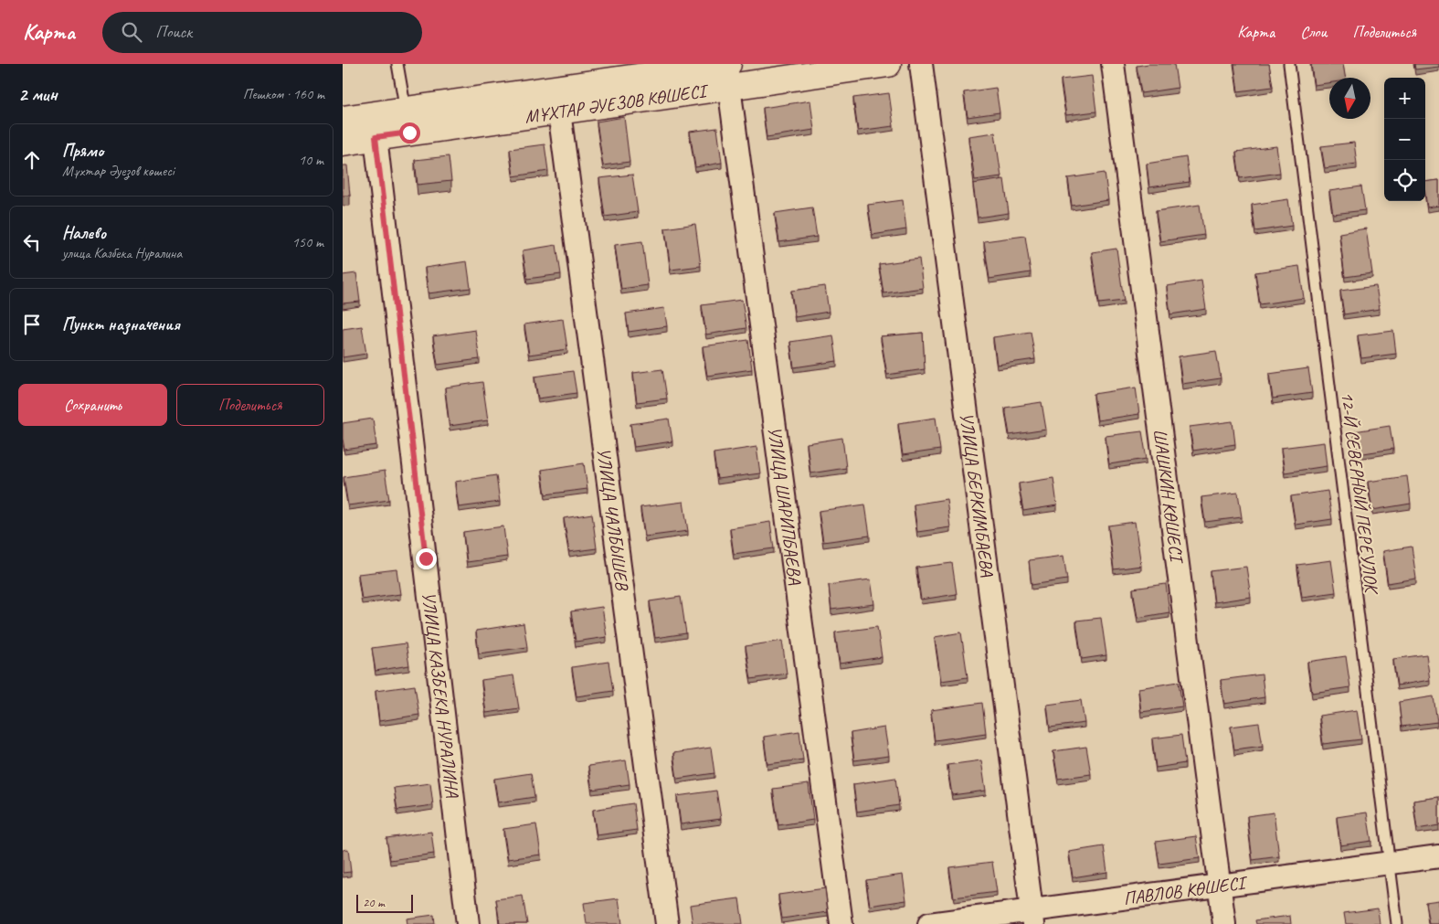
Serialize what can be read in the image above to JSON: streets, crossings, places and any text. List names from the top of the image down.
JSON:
{
  "streets": {
    "main road": ["МҰХТАР ӘУЕЗОВ КӨШЕСІ"],
    "street": [
      "УЛИЦА БЕРКИМБАЕВА",
      "ШАШКИН КӨШЕСІ",
      "УЛИЦА ШАРИПБАЕВА",
      "УЛИЦА ЧАЛБЫШЕВ",
      "УЛИЦА КАЗБЕКА НУРАЛИНА",
      "ПАВЛОВ КӨШЕСІ"
    ],
    "lane": ["12-Й СЕВЕРНЫЙ ПЕРЕУЛОК"]
  },
  "crossings": [
    ["МҰХТАР ӘУЕЗОВ КӨШЕСІ", "УЛИЦА ШАРИПБАЕВА"],
    ["МҰХТАР ӘУЕЗОВ КӨШЕСІ", "УЛИЦА ЧАЛБЫШЕВ"],
    ["МҰХТАР ӘУЕЗОВ КӨШЕСІ", "УЛИЦА КАЗБЕКА НУРАЛИНА"],
    ["12-Й СЕВЕРНЫЙ ПЕРЕУЛОК", "ПАВЛОВ КӨШЕСІ"],
    ["УЛИЦА БЕРКИМБАЕВА", "ПАВЛОВ КӨШЕСІ"],
    ["ШАШКИН КӨШЕСІ", "ПАВЛОВ КӨШЕСІ"]
  ],
  "scale_bar": "20 m",
  "north": "bottom",
  "page": {
    "header": "Карта",
    "search": "Поиск",
    "nav": ["Карта", "Слои", "Поделиться"],
    "heading": ["2 мин", "Пешком · 160 m"],
    "map_buttons": ["+", "−"],
    "list": [
      ["Прямо", "Мұхтар Әуезов көшесі", "10 m"],
      ["Налево", "улица Казбека Нуралина", "150 m"],
      "Пункт назначения"
    ],
    "buttons": ["Сохранить", "Поделиться"],
    "scale": "20 m"
  }
}
